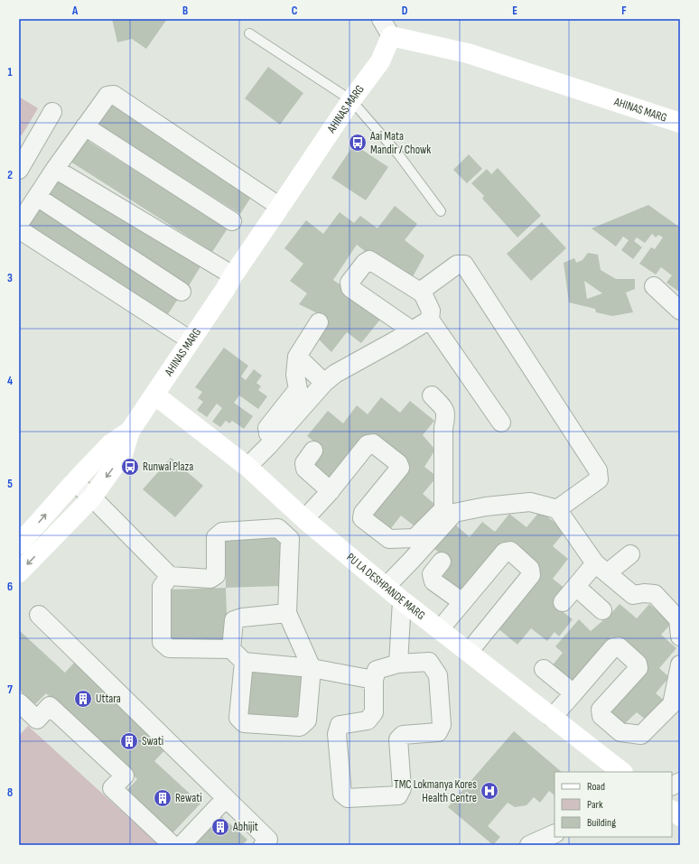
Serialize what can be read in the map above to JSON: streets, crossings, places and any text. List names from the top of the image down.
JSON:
{
  "streets": {
    "street": ["AHINAS MARG", "PU LA DESHPANDE MARG"]
  },
  "crossings": [
    ["AHINAS MARG", "PU LA DESHPANDE MARG"]
  ],
  "places": {
    "bus stop": ["Aai Mata Mandir / Chowk", "Runwal Plaza"],
    "building": [
      "Uttara",
      "Swati",
      "Rewati",
      "Abhijit"
    ],
    "hospital": ["TMC Lokmanya Kores Health Centre"]
  },
  "legend": ["Road", "Park", "Building"],
  "grid": {
    "columns": [
      "A",
      "B",
      "C",
      "D",
      "E",
      "F"
    ],
    "rows": [
      "1",
      "2",
      "3",
      "4",
      "5",
      "6",
      "7",
      "8"
    ]
  }
}
